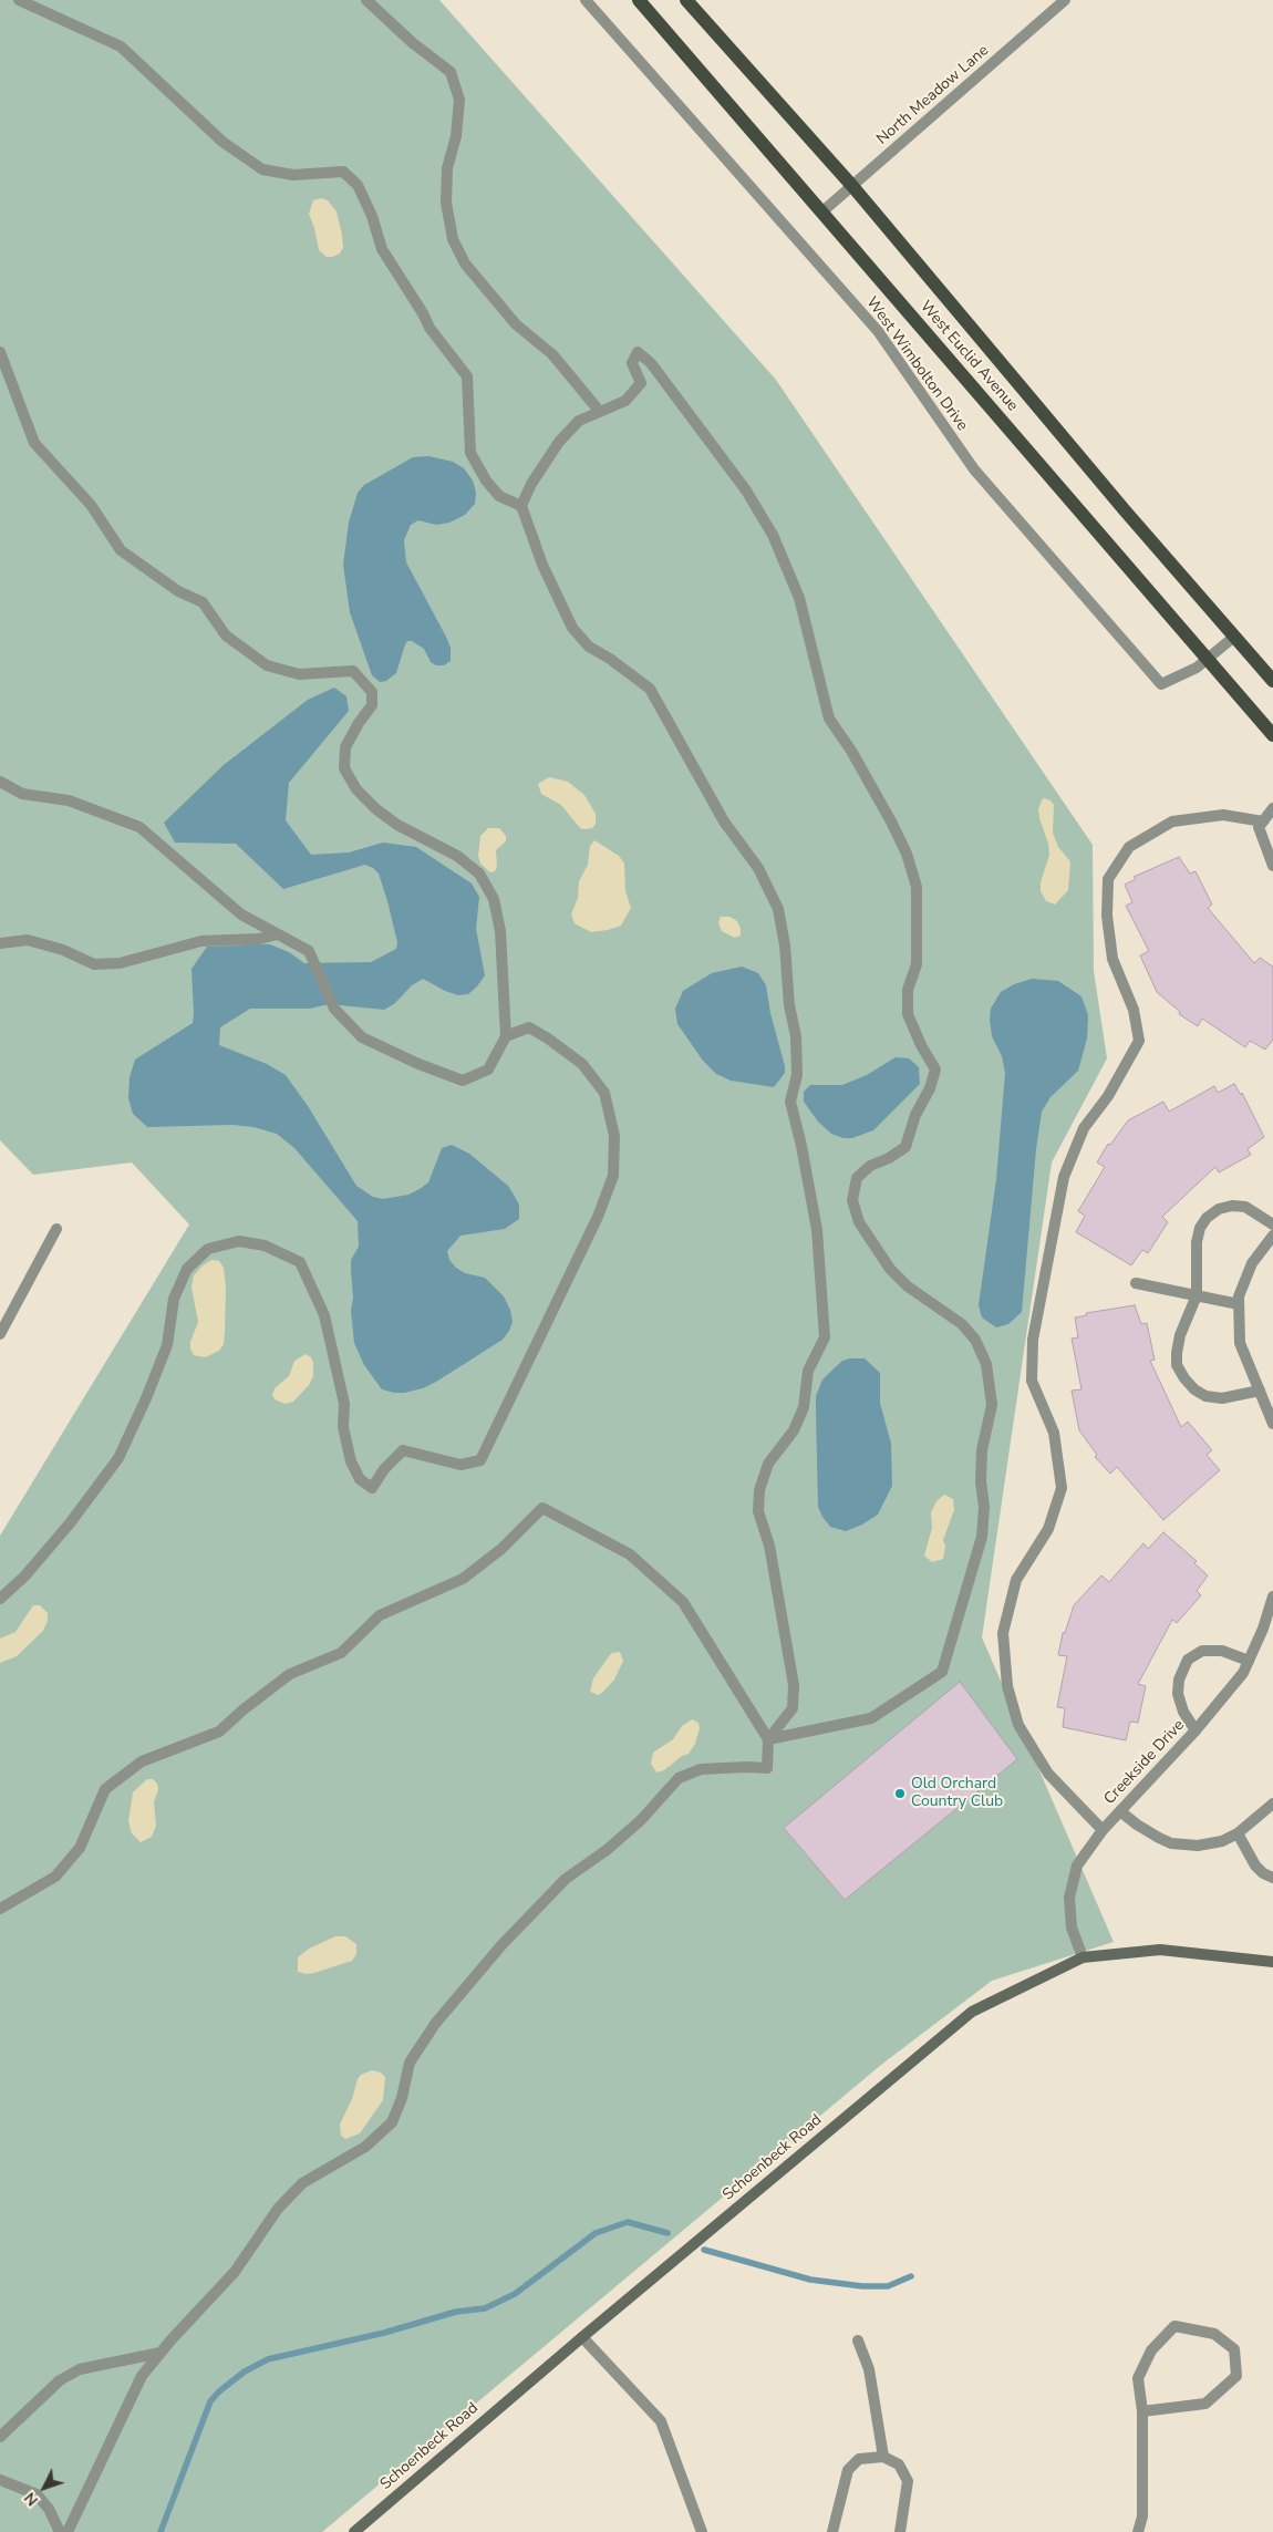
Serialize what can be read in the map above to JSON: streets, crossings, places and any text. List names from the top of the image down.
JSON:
{
  "streets": {
    "main road": ["West Euclid Avenue", "Schoenbeck Road"],
    "street": ["North Meadow Lane", "West Wimbolton Drive", "Creekside Drive"]
  },
  "crossings": [
    ["North Meadow Lane", "West Euclid Avenue"],
    ["West Euclid Avenue", "West Wimbolton Drive"],
    ["Creekside Drive", "Schoenbeck Road"]
  ],
  "places": ["Old Orchard Country Club"],
  "north": "bottom left"
}
